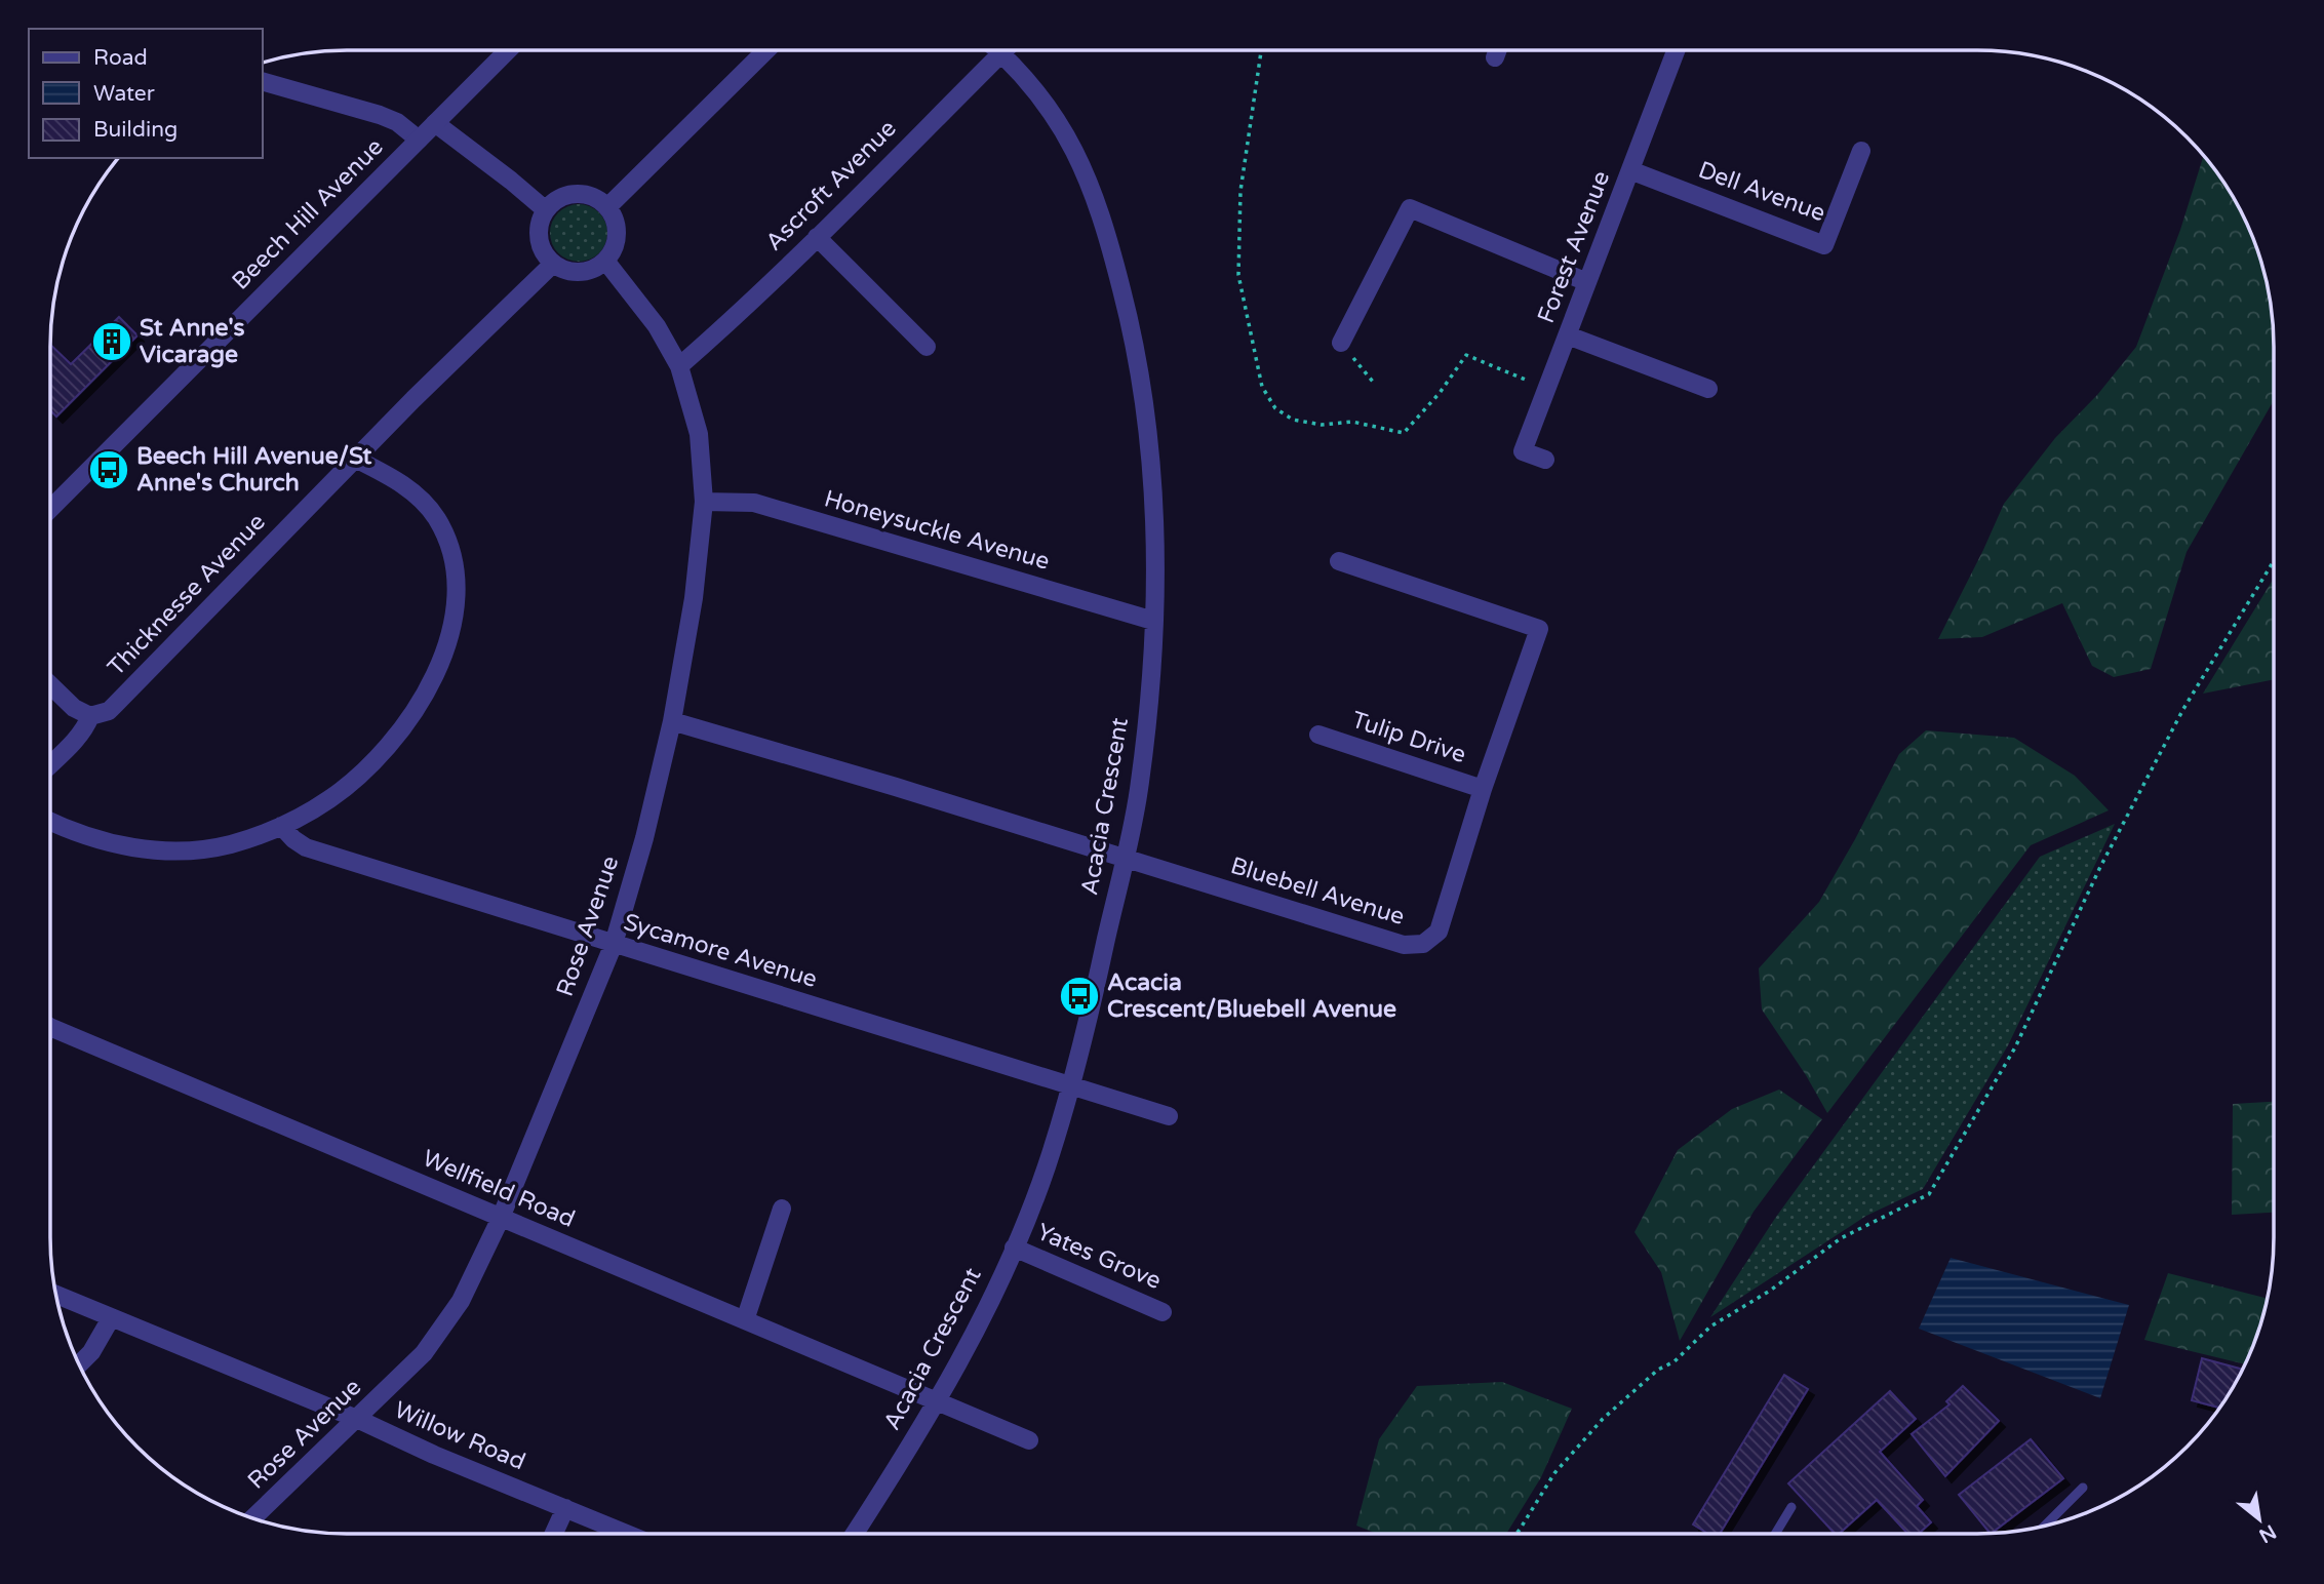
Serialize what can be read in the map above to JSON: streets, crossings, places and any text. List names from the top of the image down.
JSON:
{
  "streets": {
    "street": [
      "Ascroft Avenue",
      "Dell Avenue",
      "Beech Hill Avenue",
      "Forest Avenue",
      "Honeysuckle Avenue",
      "Thicknesse Avenue",
      "Tulip Drive",
      "Acacia Crescent",
      "Bluebell Avenue",
      "Rose Avenue",
      "Sycamore Avenue",
      "Wellfield Road",
      "Yates Grove",
      "Willow Road"
    ]
  },
  "crossings": [
    ["Ascroft Avenue", "Acacia Crescent"],
    ["Ascroft Avenue", "Rose Avenue"],
    ["Dell Avenue", "Forest Avenue"],
    ["Honeysuckle Avenue", "Acacia Crescent"],
    ["Honeysuckle Avenue", "Rose Avenue"],
    ["Thicknesse Avenue", "Rose Avenue"],
    ["Tulip Drive", "Bluebell Avenue"],
    ["Acacia Crescent", "Bluebell Avenue"],
    ["Acacia Crescent", "Sycamore Avenue"],
    ["Acacia Crescent", "Wellfield Road"],
    ["Acacia Crescent", "Yates Grove"],
    ["Bluebell Avenue", "Rose Avenue"],
    ["Rose Avenue", "Sycamore Avenue"],
    ["Rose Avenue", "Wellfield Road"],
    ["Rose Avenue", "Willow Road"]
  ],
  "places": {
    "building": ["St Anne's Vicarage"],
    "bus stop": ["Beech Hill Avenue/St Anne's Church", "Acacia Crescent/Bluebell Avenue"]
  },
  "legend": ["Road", "Water", "Building"],
  "north": "bottom right"
}
